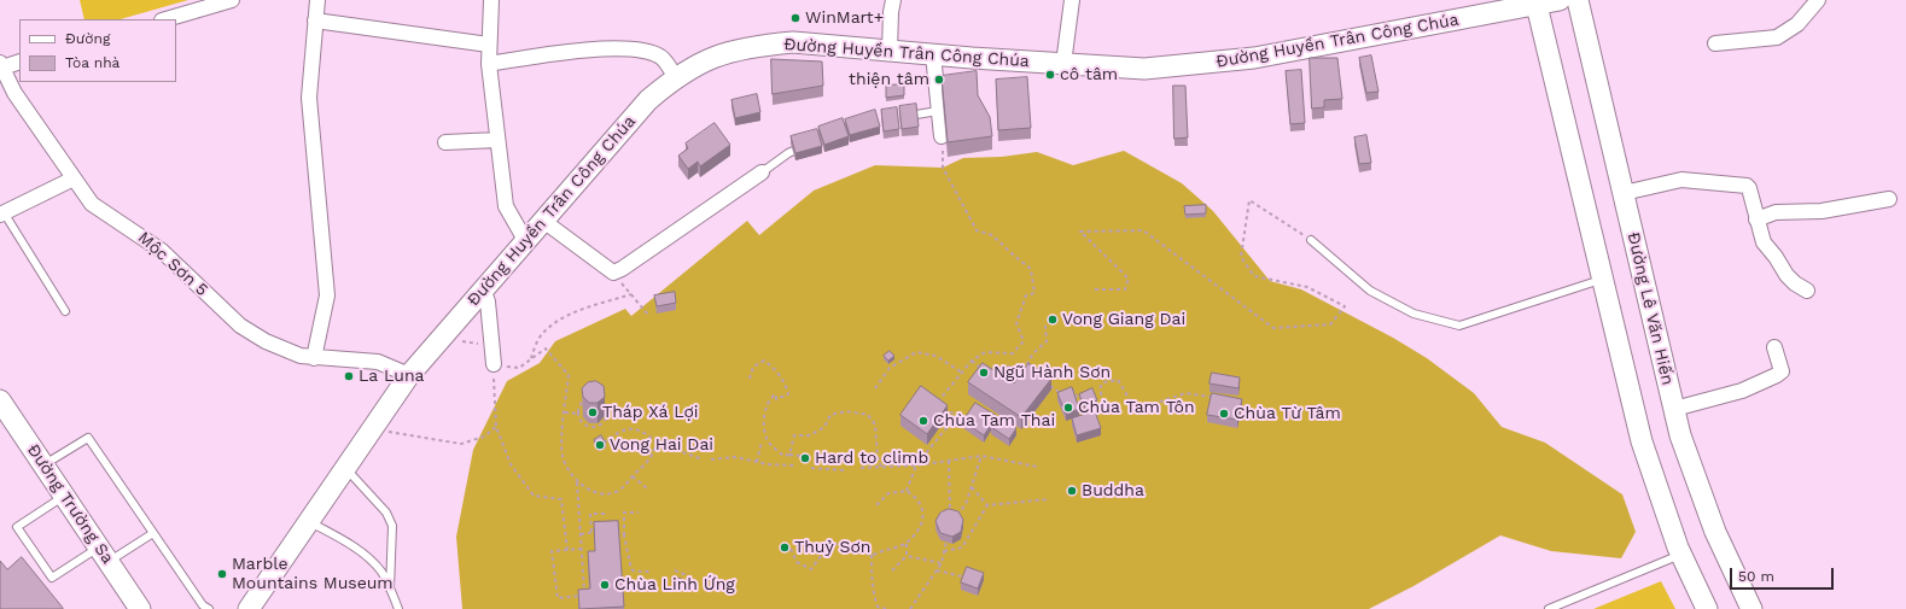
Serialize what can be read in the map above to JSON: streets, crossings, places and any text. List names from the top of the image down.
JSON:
{
  "streets": {
    "street": [
      "Đường Huyền Trân Công Chúa",
      "Mộc Sơn 5",
      "Đường Lê Văn Hiến",
      "Đường Trường Sa"
    ]
  },
  "crossings": [
    ["Đường Huyền Trân Công Chúa", "Mộc Sơn 5"]
  ],
  "places": [
    "WinMart+",
    "cô tâm",
    "thiện tâm",
    "Vong Giang Dai",
    "Ngũ Hành Sơn",
    "La Luna",
    "Chùa Tam Tôn",
    "Tháp Xá Lợi",
    "Chùa Từ Tâm",
    "Chùa Tam Thai",
    "Vong Hai Dai",
    "Hard to climb",
    "Buddha",
    "Thuỷ Sơn",
    "Marble Mountains Museum",
    "Chùa Linh Ứng"
  ],
  "legend": ["Đường", "Tòa nhà"],
  "scale_bar": "50 m"
}
